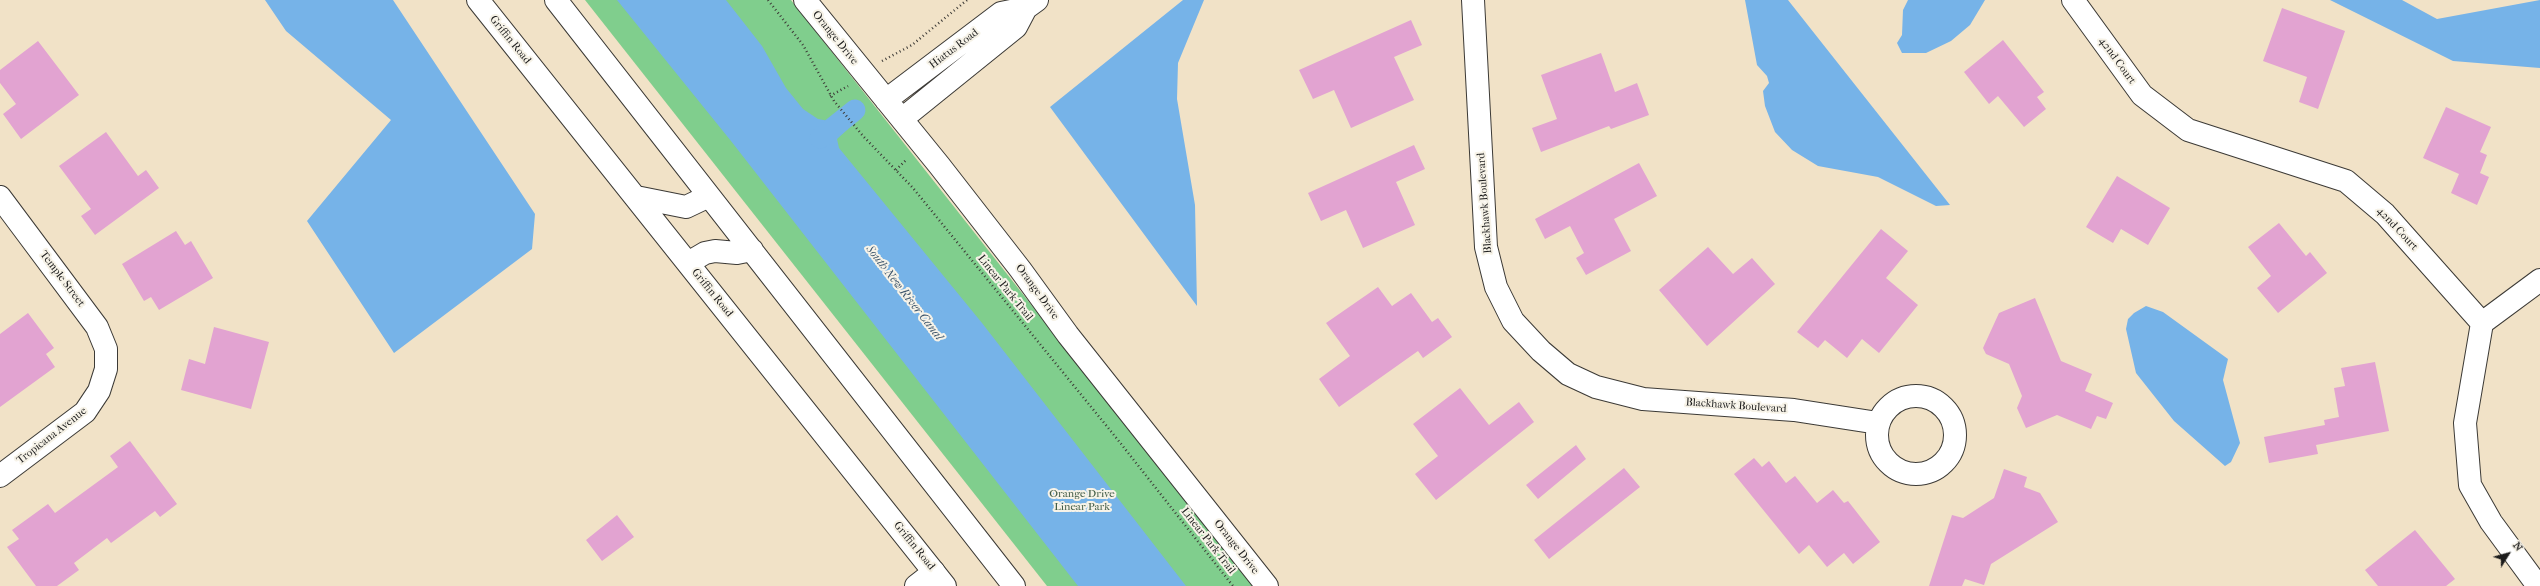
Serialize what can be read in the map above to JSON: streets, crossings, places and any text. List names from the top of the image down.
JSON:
{
  "streets": {
    "street": [
      "Orange Drive",
      "Griffin Road",
      "Hiatus Road",
      "42nd Court",
      "Blackhawk Boulevard",
      "Temple Street",
      "Tropicana Avenue"
    ],
    "path": ["Linear Park Trail"]
  },
  "crossings": [
    ["Orange Drive", "Hiatus Road"],
    ["Temple Street", "Tropicana Avenue"]
  ],
  "water": ["South New River Canal"],
  "parks": ["Orange Drive Linear Park"],
  "north": "top right"
}
